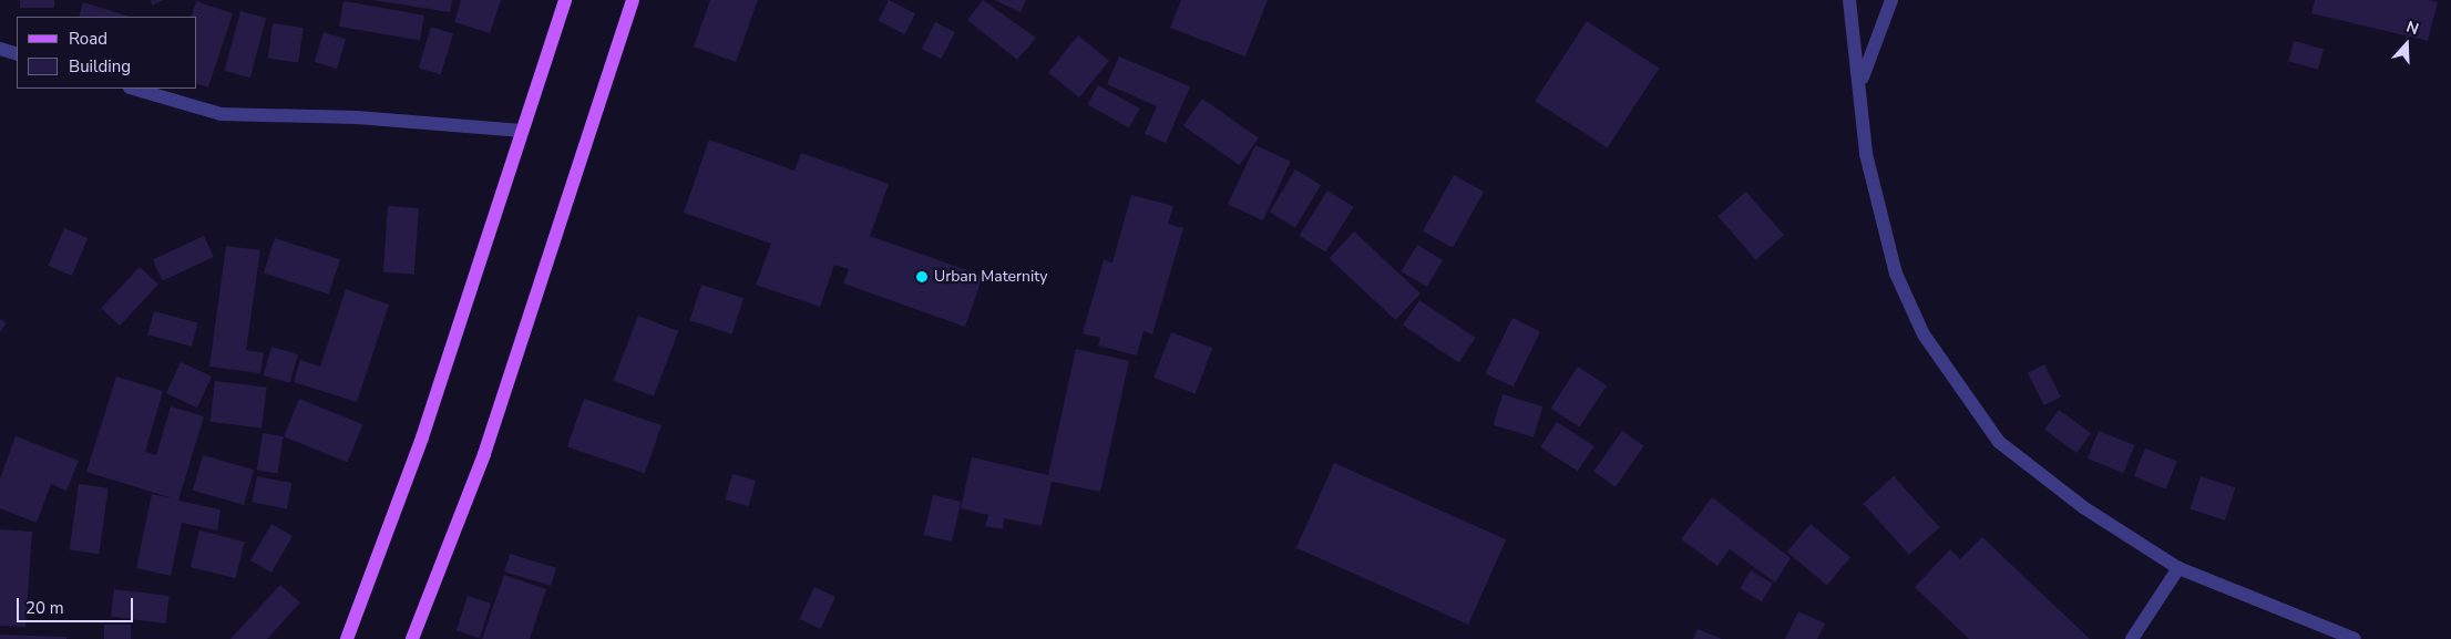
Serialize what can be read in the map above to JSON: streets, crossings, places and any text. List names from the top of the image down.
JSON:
{
  "places": ["Urban Maternity"],
  "legend": ["Road", "Building"],
  "scale_bar": "20 m",
  "north": "top"
}
